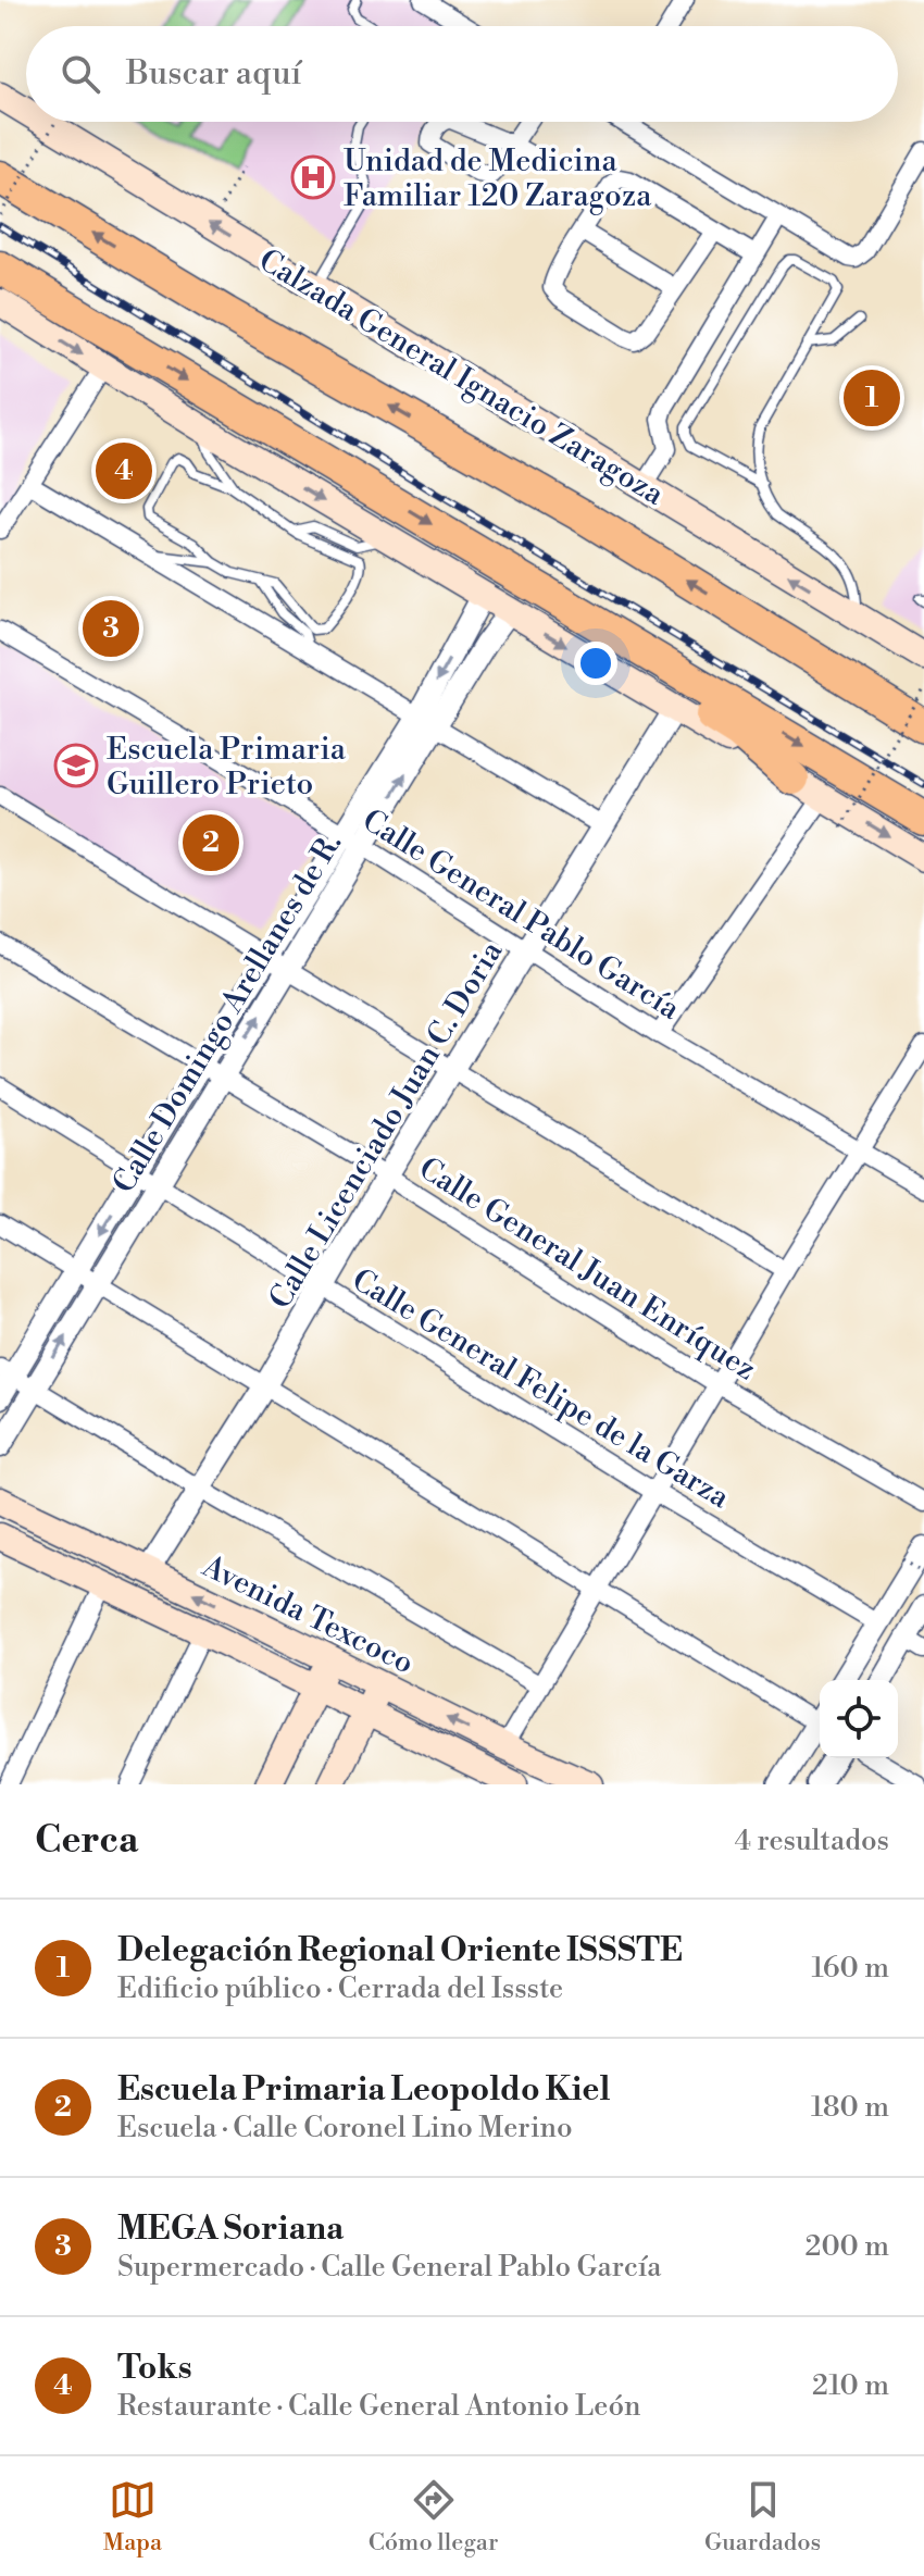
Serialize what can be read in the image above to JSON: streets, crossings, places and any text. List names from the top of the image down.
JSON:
{
  "streets": {
    "highway": ["Calzada General Ignacio Zaragoza"],
    "main road": ["Avenida Texcoco"],
    "street": [
      "Calle General Pablo García",
      "Calle Domingo Arellanes de R.",
      "Calle Licenciado Juan C. Doria",
      "Calle General Juan Enríquez",
      "Calle General Felipe de la Garza"
    ]
  },
  "crossings": [
    ["Calle General Pablo García", "Calle Domingo Arellanes de R."],
    ["Calle General Pablo García", "Calle Licenciado Juan C. Doria"],
    ["Calle Domingo Arellanes de R.", "Calle General Juan Enríquez"],
    ["Calle Domingo Arellanes de R.", "Calle General Felipe de la Garza"],
    ["Calle Licenciado Juan C. Doria", "Calle General Juan Enríquez"],
    ["Calle Licenciado Juan C. Doria", "Calle General Felipe de la Garza"],
    ["Calle Licenciado Juan C. Doria", "Avenida Texcoco"]
  ],
  "places": {
    "hospital": ["Unidad de Medicina Familiar 120 Zaragoza"],
    "school or university": ["Escuela Primaria Guillero Prieto"]
  },
  "page": {
    "search": "Buscar aquí",
    "pins": [
      "1",
      "4",
      "3",
      "2"
    ],
    "heading": ["Cerca", "4 resultados"],
    "list": [
      {
        "mark": "1",
        "name": "Delegación Regional Oriente ISSSTE",
        "note": "Edificio público · Cerrada del Issste",
        "value": "160 m"
      },
      {
        "mark": "2",
        "name": "Escuela Primaria Leopoldo Kiel",
        "note": "Escuela · Calle Coronel Lino Merino",
        "value": "180 m"
      },
      {
        "mark": "3",
        "name": "MEGA Soriana",
        "note": "Supermercado · Calle General Pablo García",
        "value": "200 m"
      },
      {
        "mark": "4",
        "name": "Toks",
        "note": "Restaurante · Calle General Antonio León",
        "value": "210 m"
      }
    ],
    "nav": ["Mapa", "Cómo llegar", "Guardados"]
  }
}
